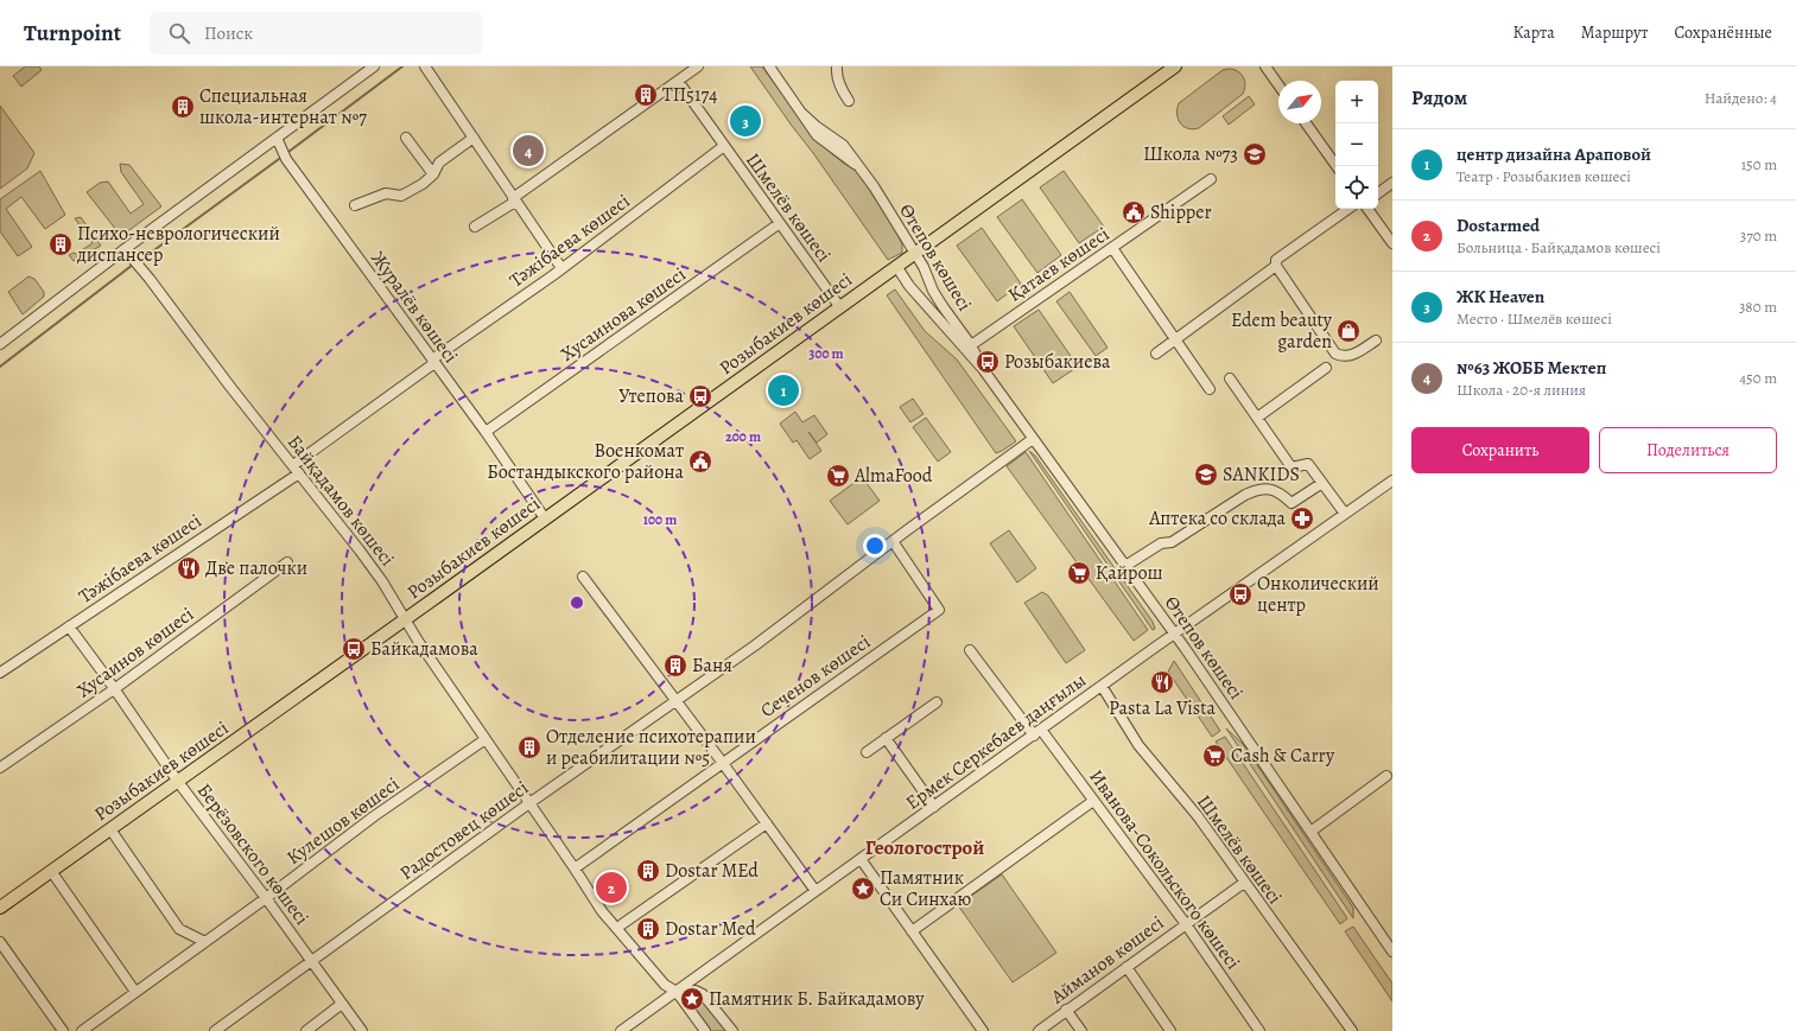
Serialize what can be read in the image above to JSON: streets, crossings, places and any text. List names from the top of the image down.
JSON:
{
  "streets": {
    "main road": ["Розыбакиев көшесі"],
    "street": [
      "Шмелёв көшесі",
      "Тәжібаева көшесі",
      "Өтепов көшесі",
      "Қатаев көшесі",
      "Журалёв көшесі",
      "Хусаинова көшесі",
      "Байқадамов көшесі",
      "Хусаинов көшесі",
      "Сеченов көшесі",
      "Ермек Серкебаев даңғылы",
      "Кулешов көшесі",
      "Радостовец көшесі",
      "Берёзовского көшесі",
      "Иванова-Сокольского көшесі",
      "Айманов көшесі"
    ]
  },
  "crossings": [
    ["Шмелёв көшесі", "Тәжібаева көшесі"],
    ["Шмелёв көшесі", "Хусаинова көшесі"],
    ["Шмелёв көшесі", "Розыбакиев көшесі"],
    ["Шмелёв көшесі", "Ермек Серкебаев даңғылы"],
    ["Шмелёв көшесі", "Айманов көшесі"],
    ["Тәжібаева көшесі", "Журалёв көшесі"],
    ["Тәжібаева көшесі", "Байқадамов көшесі"],
    ["Тәжібаева көшесі", "Берёзовского көшесі"],
    ["Өтепов көшесі", "Қатаев көшесі"],
    ["Өтепов көшесі", "Розыбакиев көшесі"],
    ["Өтепов көшесі", "Ермек Серкебаев даңғылы"],
    ["Өтепов көшесі", "Радостовец көшесі"],
    ["Журалёв көшесі", "Хусаинова көшесі"],
    ["Журалёв көшесі", "Розыбакиев көшесі"],
    ["Розыбакиев көшесі", "Байқадамов көшесі"],
    ["Розыбакиев көшесі", "Берёзовского көшесі"],
    ["Байқадамов көшесі", "Сеченов көшесі"],
    ["Байқадамов көшесі", "Ермек Серкебаев даңғылы"],
    ["Байқадамов көшесі", "Кулешов көшесі"],
    ["Байқадамов көшесі", "Радостовец көшесі"],
    ["Хусаинов көшесі", "Берёзовского көшесі"],
    ["Сеченов көшесі", "Радостовец көшесі"],
    ["Ермек Серкебаев даңғылы", "Иванова-Сокольского көшесі"],
    ["Кулешов көшесі", "Берёзовского көшесі"],
    ["Радостовец көшесі", "Берёзовского көшесі"],
    ["Иванова-Сокольского көшесі", "Айманов көшесі"]
  ],
  "districts": ["Геологострой"],
  "places": {
    "building": [
      "ТП5174",
      "Специальная школа-интернат №7",
      "Психо-неврологический диспансер",
      "Баня",
      "Отделение психотерапии и реабилитации №5",
      "Dostar MEd",
      "Dostar Med"
    ],
    "school or university": ["Школа №73", "SANKIDS"],
    "public building": ["Shipper", "Военкомат Бостандыкского района"],
    "shop": ["Edem beauty garden"],
    "bus stop": [
      "Розыбакиева",
      "Утепова",
      "Онколический центр",
      "Байкадамова"
    ],
    "supermarket": ["AlmaFood", "Қайрош", "Cash & Carry"],
    "pharmacy": ["Аптека со склада"],
    "restaurant": ["Две палочки", "Pasta La Vista"],
    "place": ["Памятник Си Синхаю", "Памятник Б. Байкадамову"]
  },
  "north": "top right",
  "page": {
    "header": "Turnpoint",
    "search": "Поиск",
    "nav": ["Карта", "Маршрут", "Сохранённые"],
    "heading": ["Рядом", "Найдено: 4"],
    "map_buttons": ["+", "−"],
    "pins": [
      "3",
      "4",
      "1",
      "2"
    ],
    "list": [
      {
        "mark": "1",
        "name": "центр дизайна Араповой",
        "note": "Театр · Розыбакиев көшесі",
        "value": "150 m"
      },
      {
        "mark": "2",
        "name": "Dostarmed",
        "note": "Больница · Байқадамов көшесі",
        "value": "370 m"
      },
      {
        "mark": "3",
        "name": "ЖК Heaven",
        "note": "Место · Шмелёв көшесі",
        "value": "380 m"
      },
      {
        "mark": "4",
        "name": "№63 ЖОББ Мектеп",
        "note": "Школа · 20-я линия",
        "value": "450 m"
      }
    ],
    "buttons": ["Сохранить", "Поделиться"]
  },
  "rings": ["300 m", "200 m", "100 m"]
}
